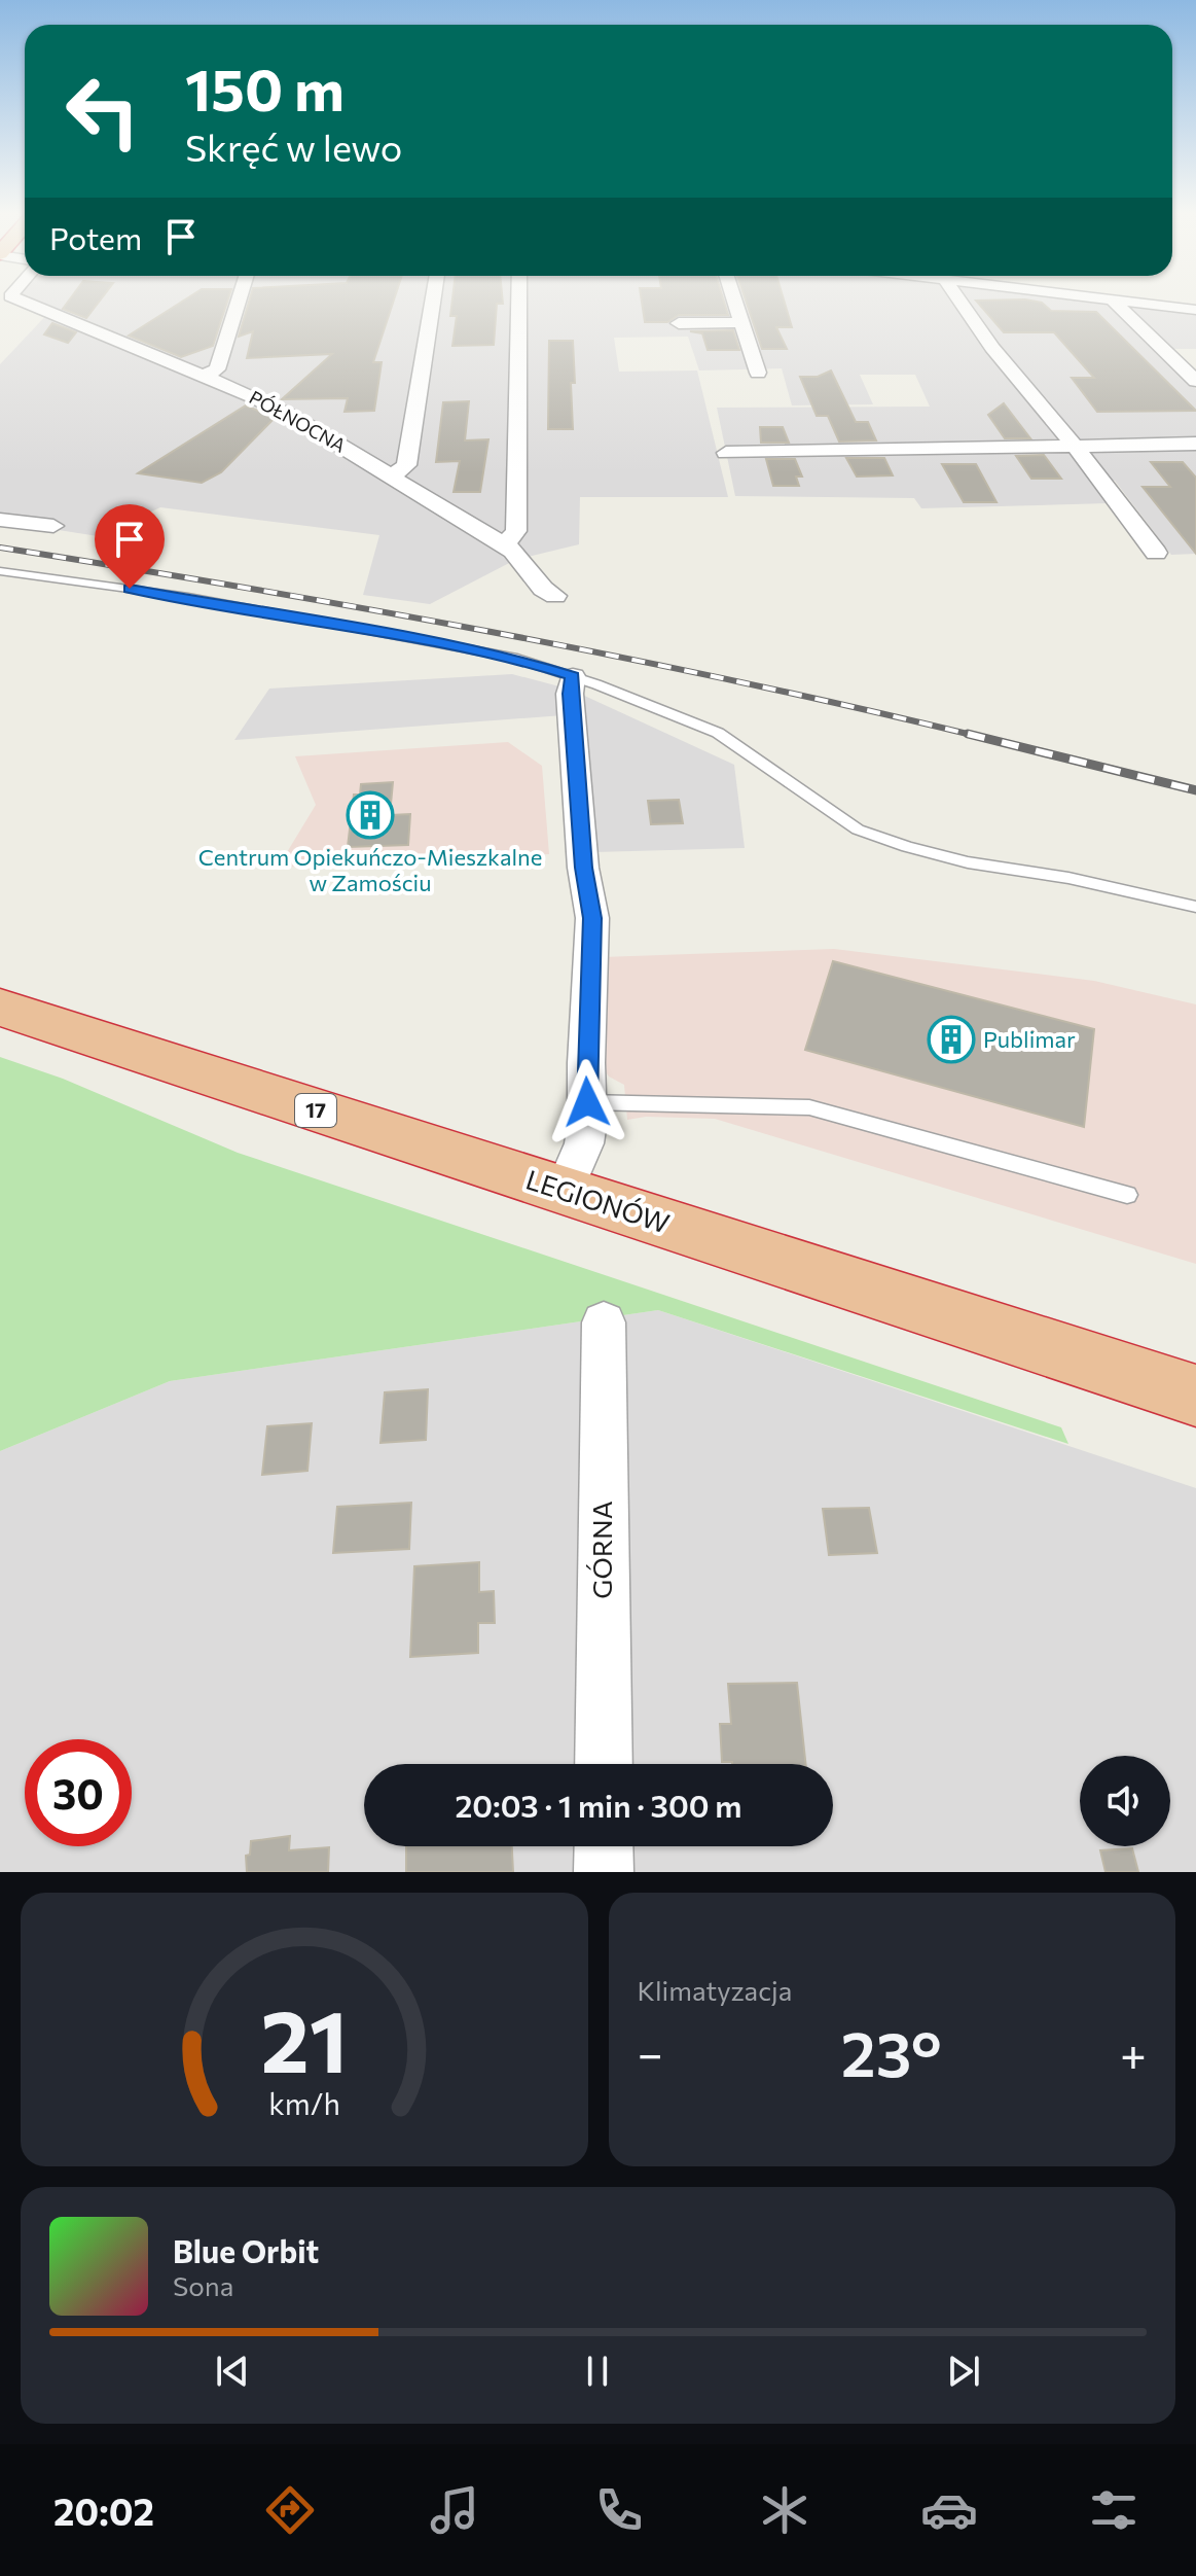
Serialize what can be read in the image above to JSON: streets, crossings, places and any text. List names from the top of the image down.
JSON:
{
  "streets": {
    "highway": ["17", "LEGIONÓW"],
    "street": ["PÓŁNOCNA", "GÓRNA"]
  },
  "places": {
    "building": ["Centrum Opiekuńczo-Mieszkalne w Zamościu", "Publimar"]
  },
  "page": {
    "turn": ["150 m", "Skręć w lewo"],
    "then": "Potem",
    "limit": "30",
    "trip": "20:03 · 1 min · 300 m",
    "tile": "Klimatyzacja",
    "heat": ["−", "23°", "+"],
    "song": ["Blue Orbit", "Sona"],
    "tabs": "20:02",
    "gauge": ["21", "km/h"]
  }
}
